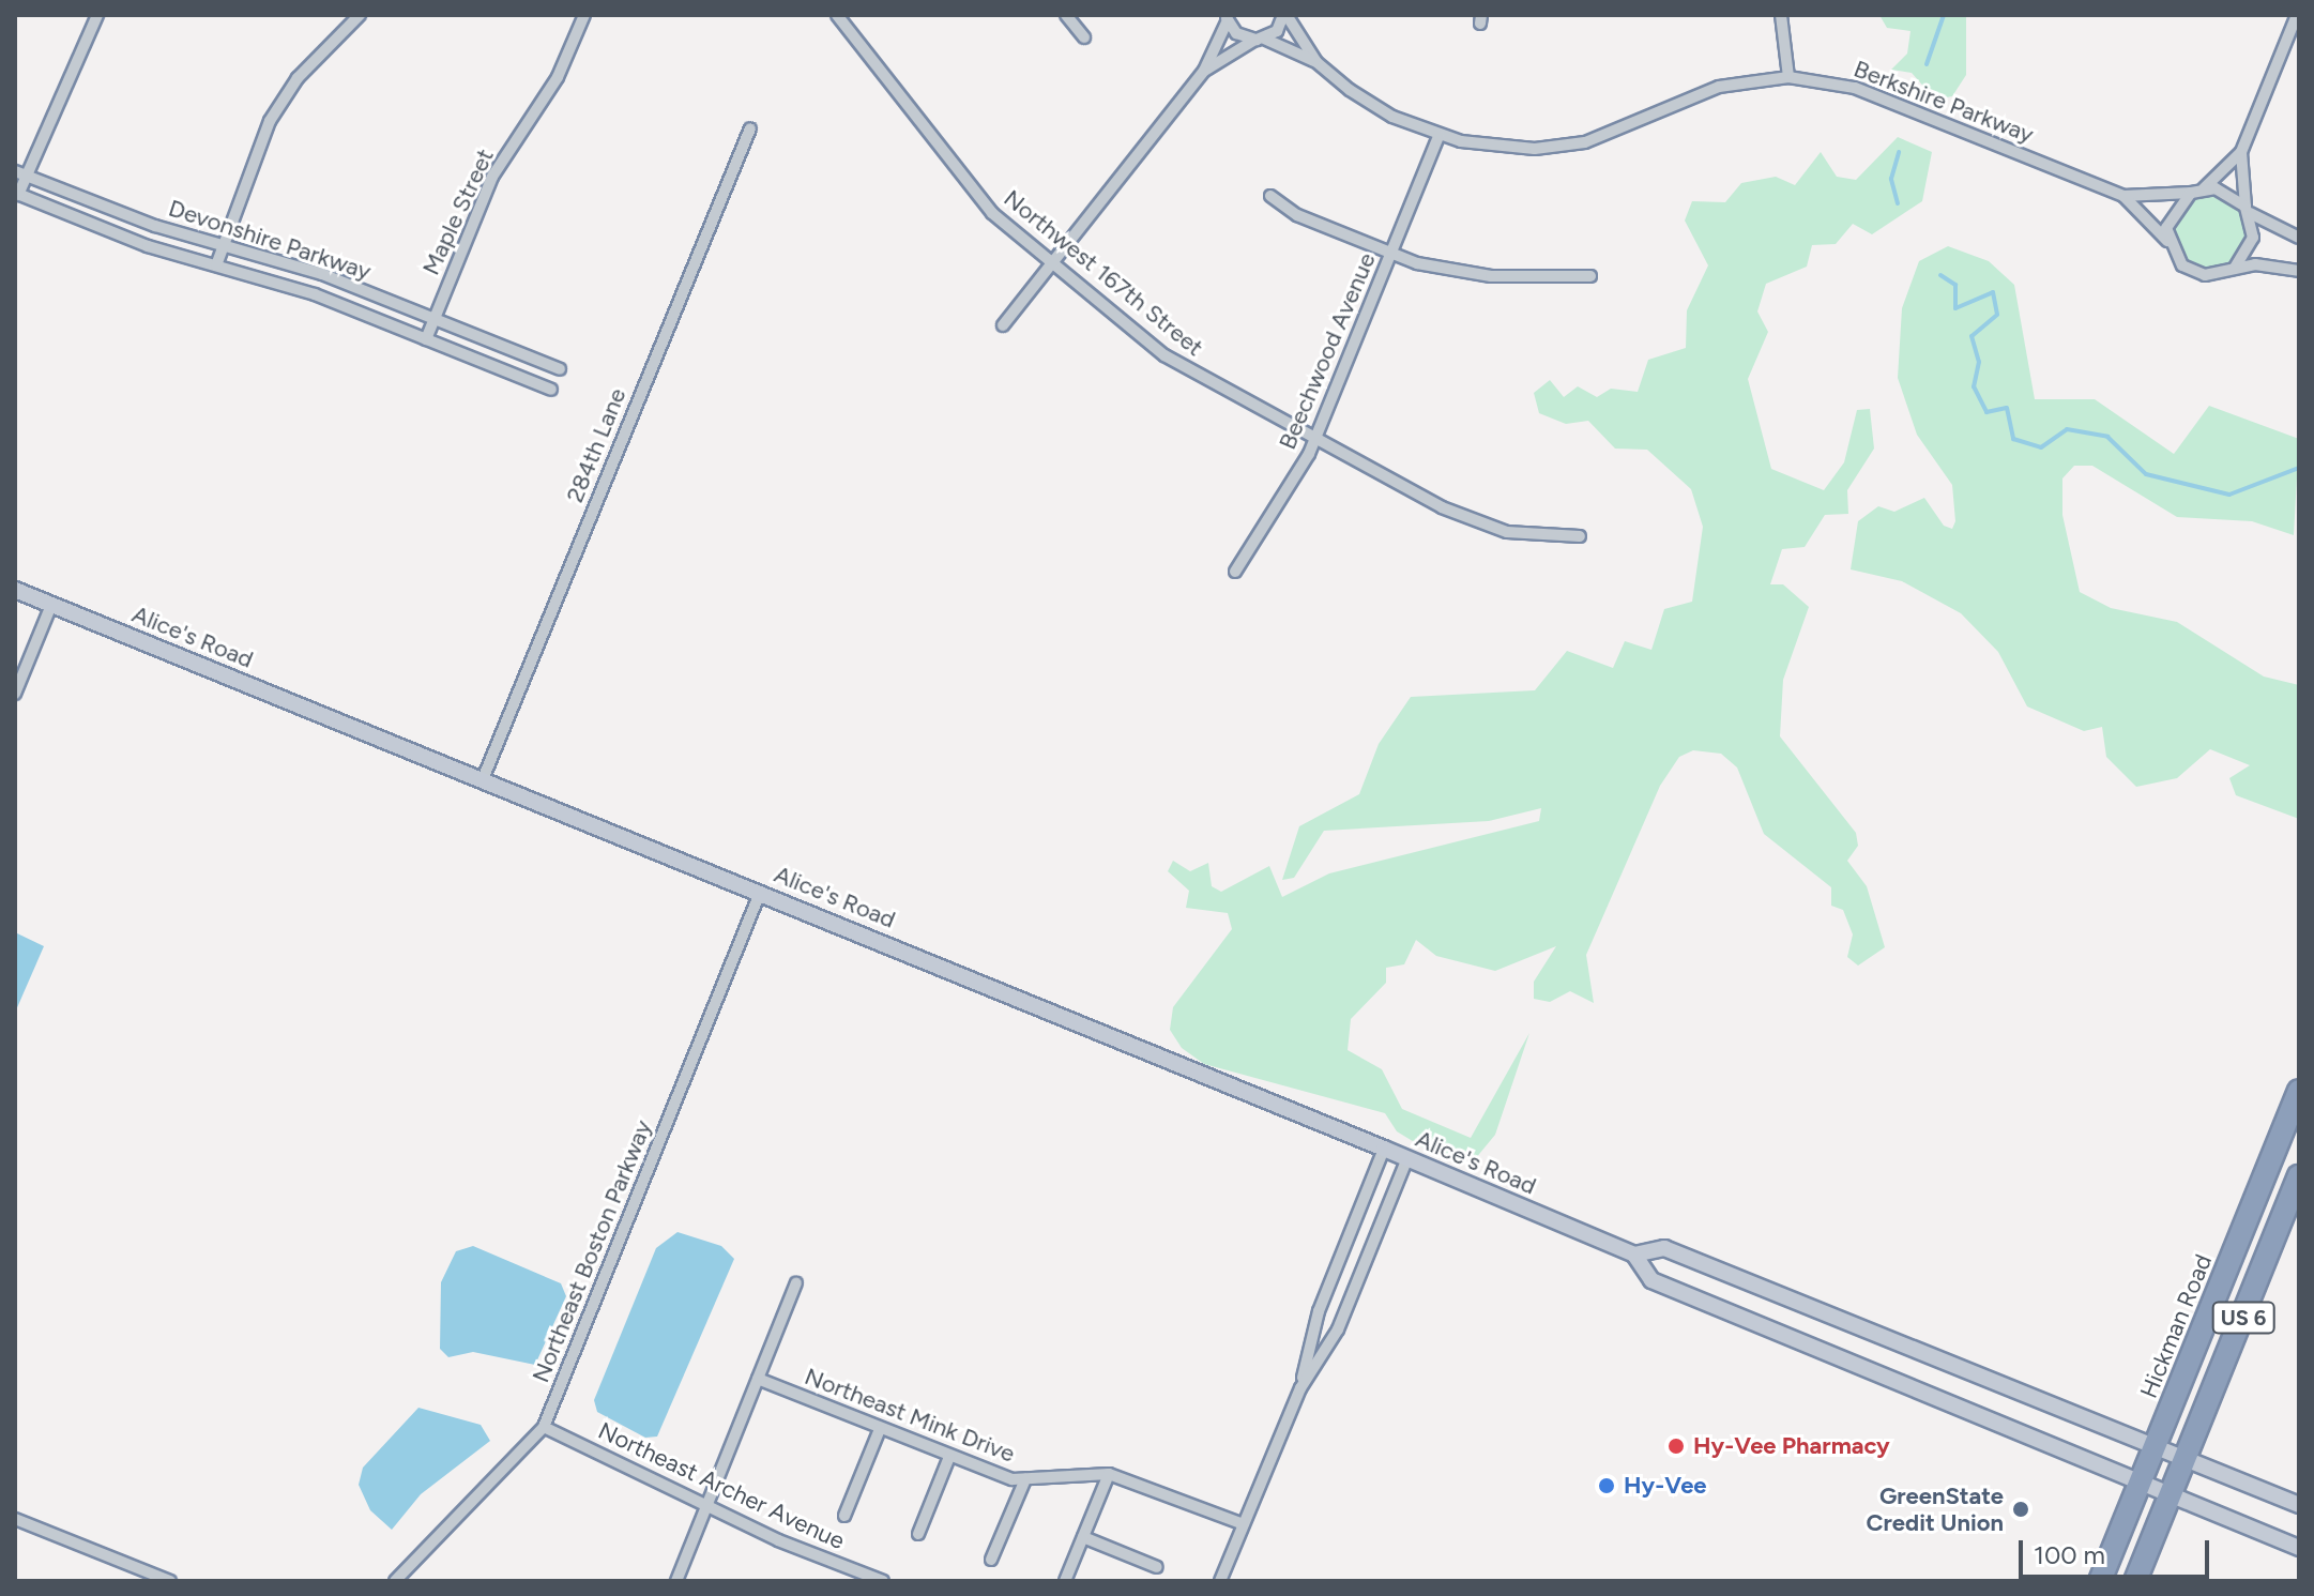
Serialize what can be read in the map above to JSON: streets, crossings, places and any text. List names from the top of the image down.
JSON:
{
  "streets": {
    "highway": ["US 6", "Hickman Road"],
    "main road": ["Alice's Road"],
    "street": [
      "Berkshire Parkway",
      "Maple Street",
      "Devonshire Parkway",
      "Northwest 167th Street",
      "Beechwood Avenue",
      "284th Lane",
      "Northeast Boston Parkway",
      "Northeast Mink Drive",
      "Northeast Archer Avenue"
    ]
  },
  "crossings": [
    ["Berkshire Parkway", "Beechwood Avenue"],
    ["Maple Street", "Devonshire Parkway"],
    ["Northwest 167th Street", "Beechwood Avenue"],
    ["284th Lane", "Alice's Road"],
    ["Alice's Road", "Northeast Boston Parkway"],
    ["Alice's Road", "US 6"],
    ["Alice's Road", "Hickman Road"],
    ["Northeast Boston Parkway", "Northeast Archer Avenue"]
  ],
  "places": ["Hy-Vee Pharmacy", "Hy-Vee", "GreenState Credit Union"],
  "scale_bar": "100 m"
}
